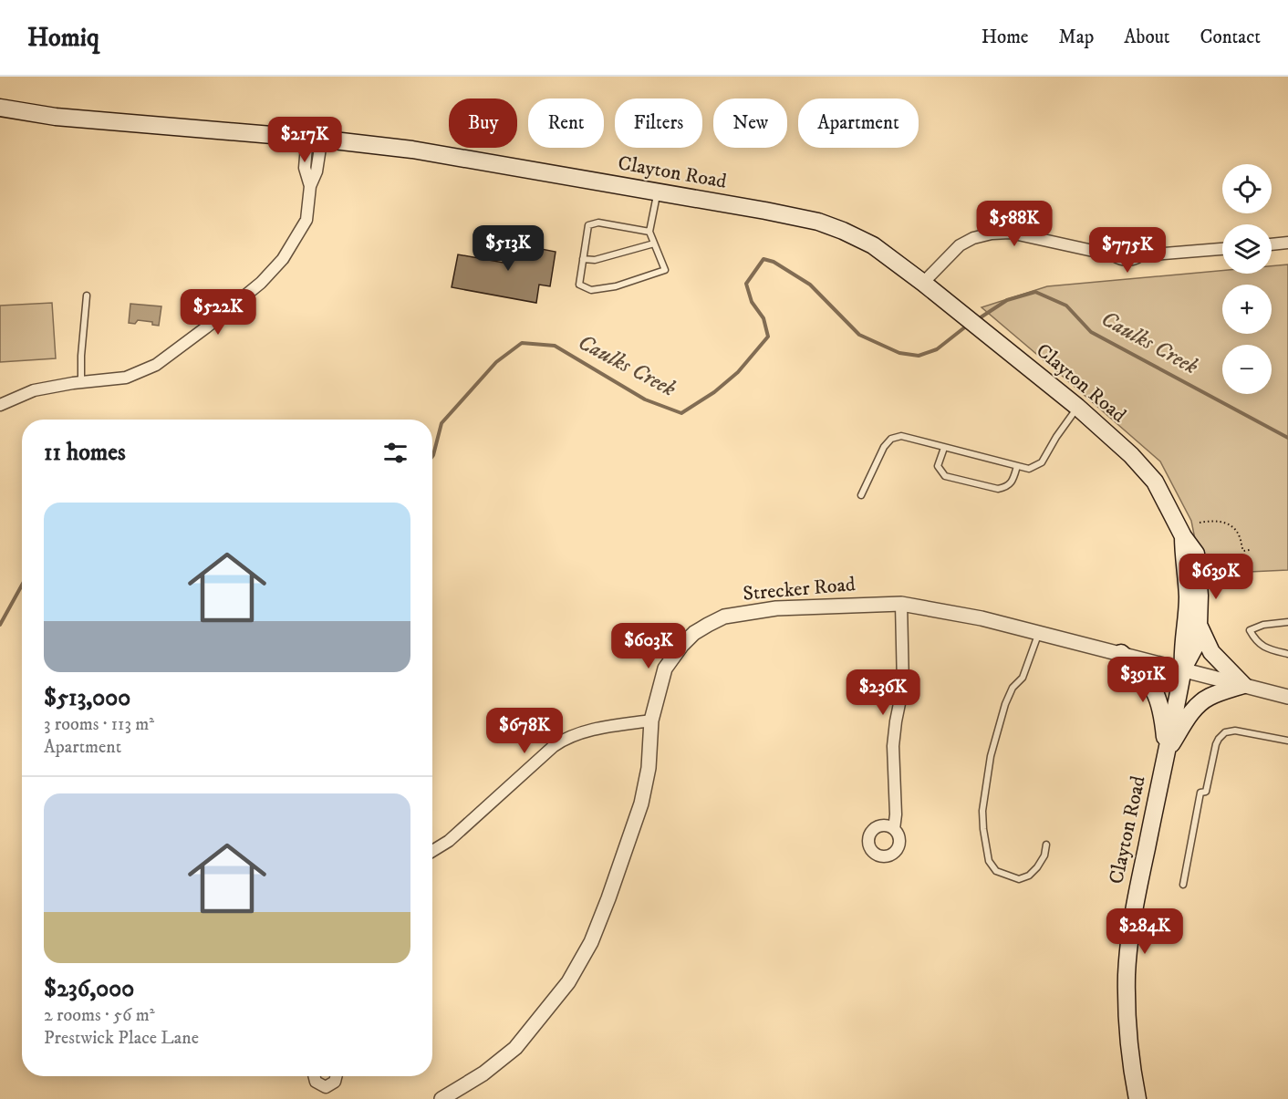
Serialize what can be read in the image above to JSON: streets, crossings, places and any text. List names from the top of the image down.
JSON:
{
  "streets": {
    "main road": ["Clayton Road"],
    "street": ["Strecker Road"]
  },
  "crossings": [
    ["Clayton Road", "Strecker Road"]
  ],
  "water": ["Caulks Creek"],
  "page": {
    "header": "Homiq",
    "nav": [
      "Home",
      "Map",
      "About",
      "Contact"
    ],
    "chip": [
      "Buy",
      "Rent",
      "Filters",
      "New",
      "Apartment"
    ],
    "price": [
      "$217K",
      "$588K",
      "$513K",
      "$775K",
      "$522K",
      "$639K",
      "$603K",
      "$391K",
      "$236K",
      "$678K",
      "$284K"
    ],
    "map_buttons": ["+", "−"],
    "heading": "11 homes",
    "list": [
      {
        "name": "$513,000",
        "note": "3 rooms · 113 m² · Apartment"
      },
      {
        "name": "$236,000",
        "note": "2 rooms · 56 m² · Prestwick Place Lane"
      }
    ]
  }
}
